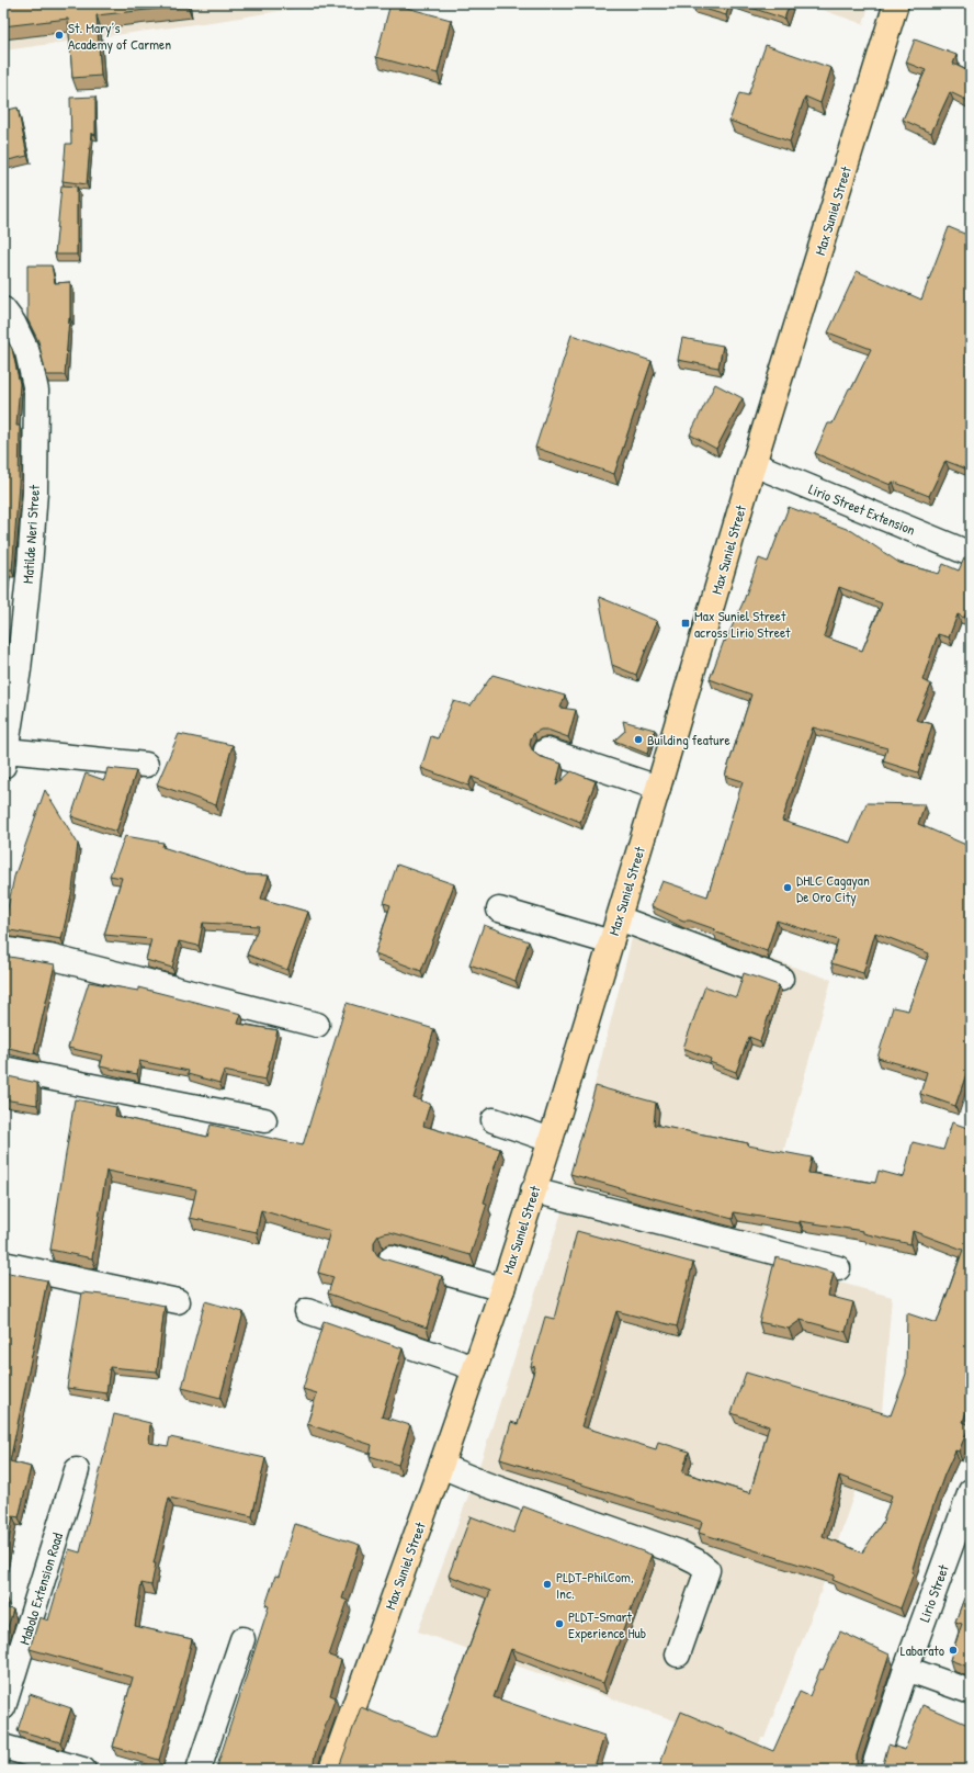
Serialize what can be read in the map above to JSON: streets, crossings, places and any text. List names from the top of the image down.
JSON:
{
  "streets": {
    "main road": ["Max Suniel Street"],
    "street": [
      "Lirio Street Extension",
      "Matilde Neri Street",
      "Mabolo Extension Road",
      "Lirio Street"
    ]
  },
  "crossings": [
    ["Max Suniel Street", "Lirio Street Extension"]
  ],
  "places": {
    "other": [
      "St. Mary’s Academy of Carmen",
      "Building feature",
      "DHLC Cagayan De Oro City",
      "PLDT-PhilCom, Inc.",
      "PLDT-Smart Experience Hub",
      "Labarato"
    ],
    "transit": ["Max Suniel Street across Lirio Street"]
  }
}
